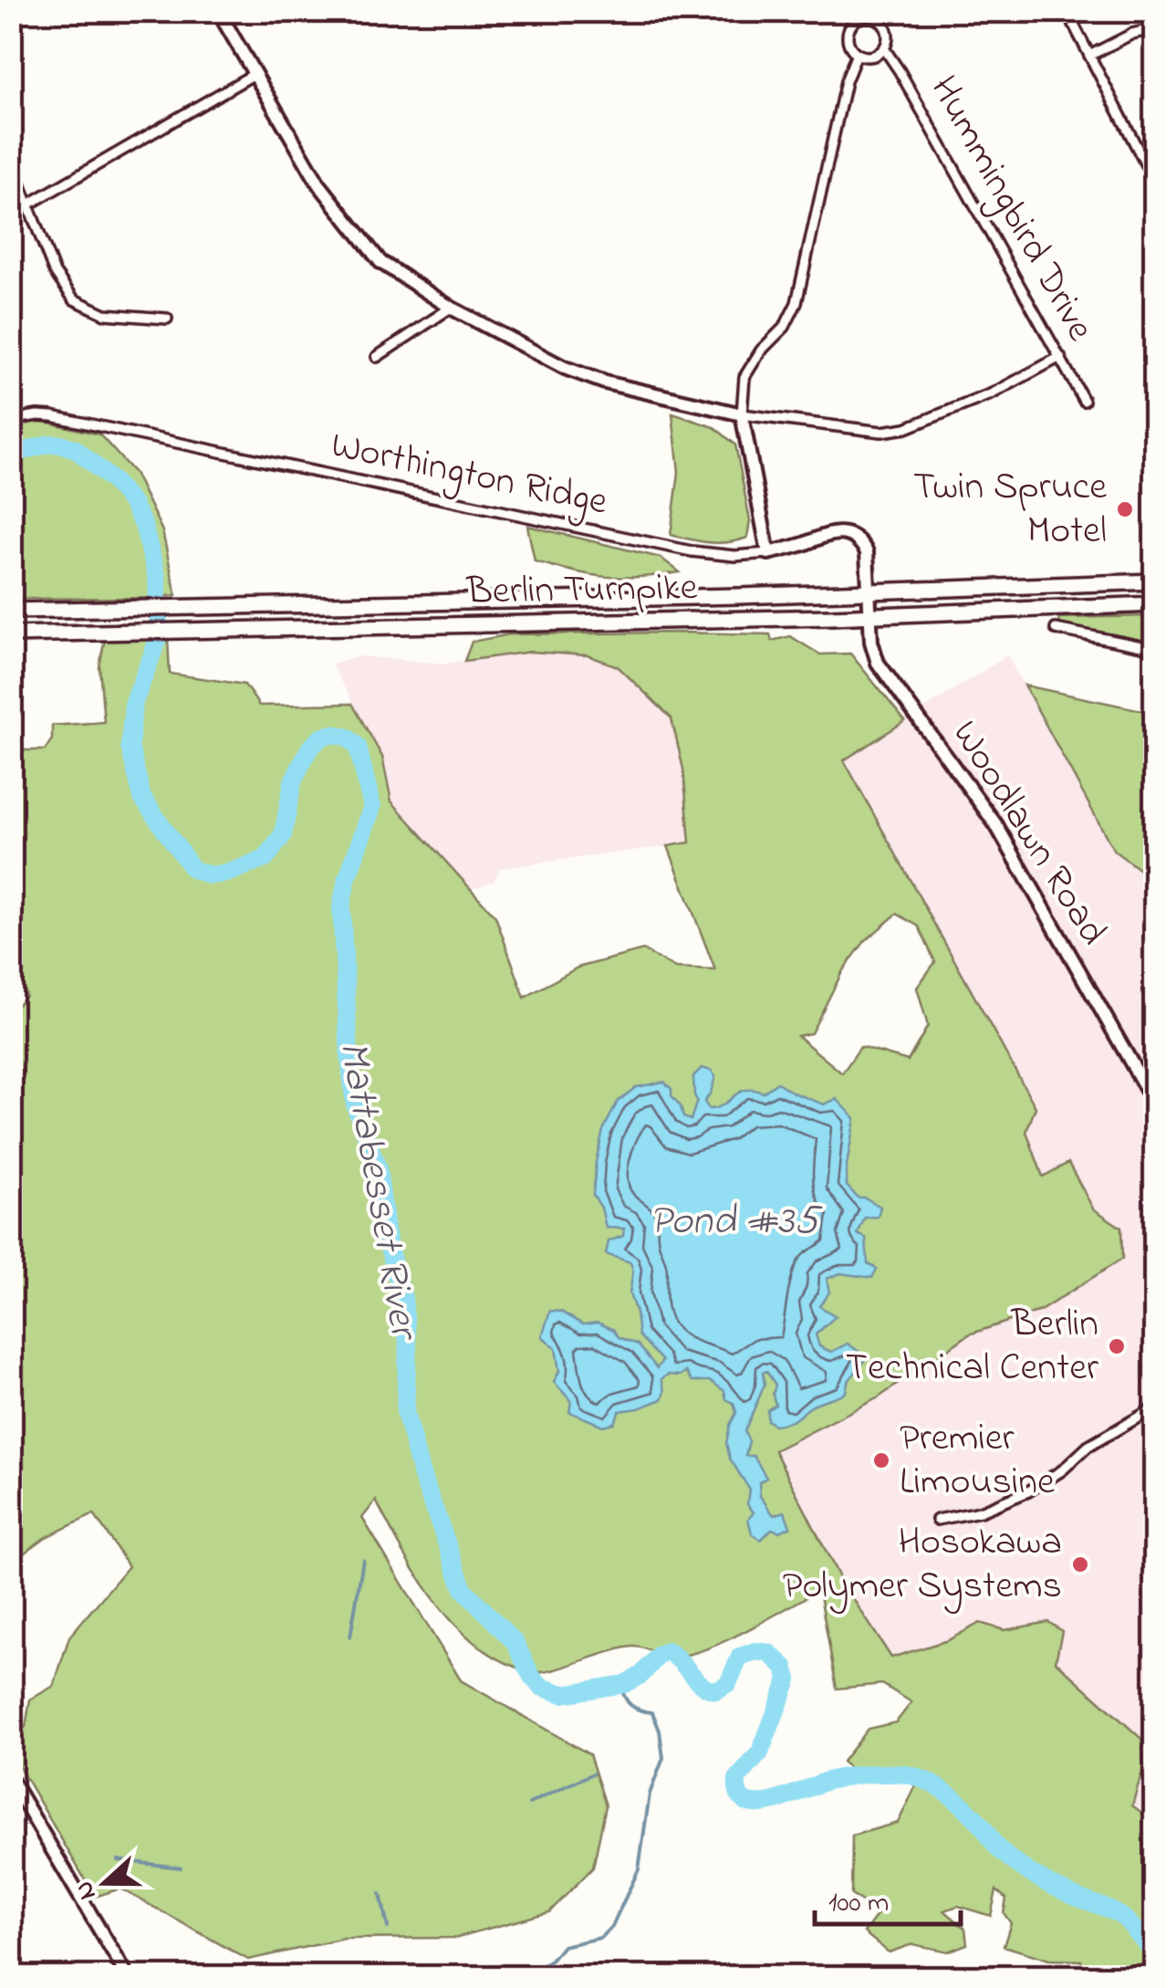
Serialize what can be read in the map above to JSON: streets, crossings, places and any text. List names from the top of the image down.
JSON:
{
  "streets": {
    "highway": ["Berlin Turnpike"],
    "street": ["Hummingbird Drive", "Worthington Ridge", "Woodlawn Road"]
  },
  "crossings": [
    ["Hummingbird Drive", "Worthington Ridge"],
    ["Worthington Ridge", "Berlin Turnpike"],
    ["Worthington Ridge", "Woodlawn Road"],
    ["Berlin Turnpike", "Woodlawn Road"]
  ],
  "water": ["Mattabesset River", "Pond #35"],
  "places": [
    "Twin Spruce Motel",
    "Berlin Technical Center",
    "Premier Limousine",
    "Hosokawa Polymer Systems"
  ],
  "scale_bar": "100 m",
  "north": "left"
}
